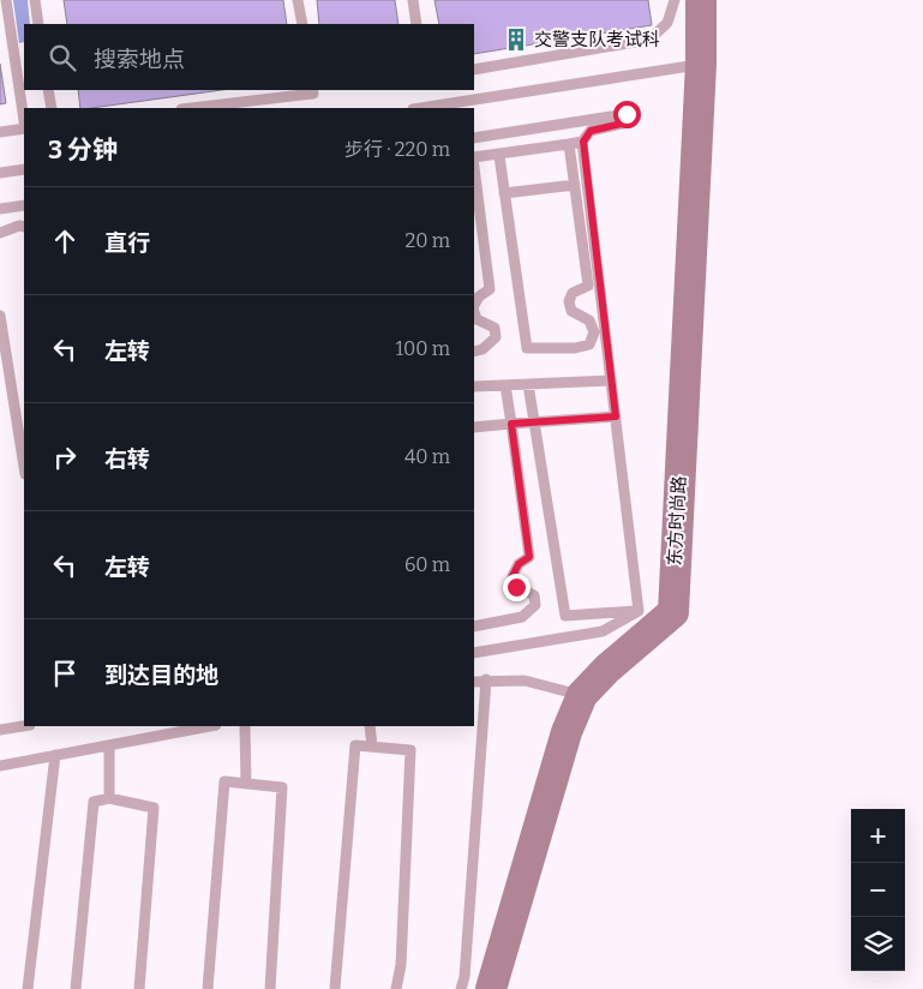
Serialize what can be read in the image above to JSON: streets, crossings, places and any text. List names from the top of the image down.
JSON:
{
  "streets": {
    "main road": ["东方时尚路"]
  },
  "places": {
    "building": ["交警支队考试科"]
  },
  "page": {
    "search": "搜索地点",
    "heading": ["3 分钟", "步行 · 220 m"],
    "list": [
      ["直行", "20 m"],
      ["左转", "100 m"],
      ["右转", "40 m"],
      ["左转", "60 m"],
      "到达目的地"
    ],
    "map_buttons": ["+", "−"]
  }
}
